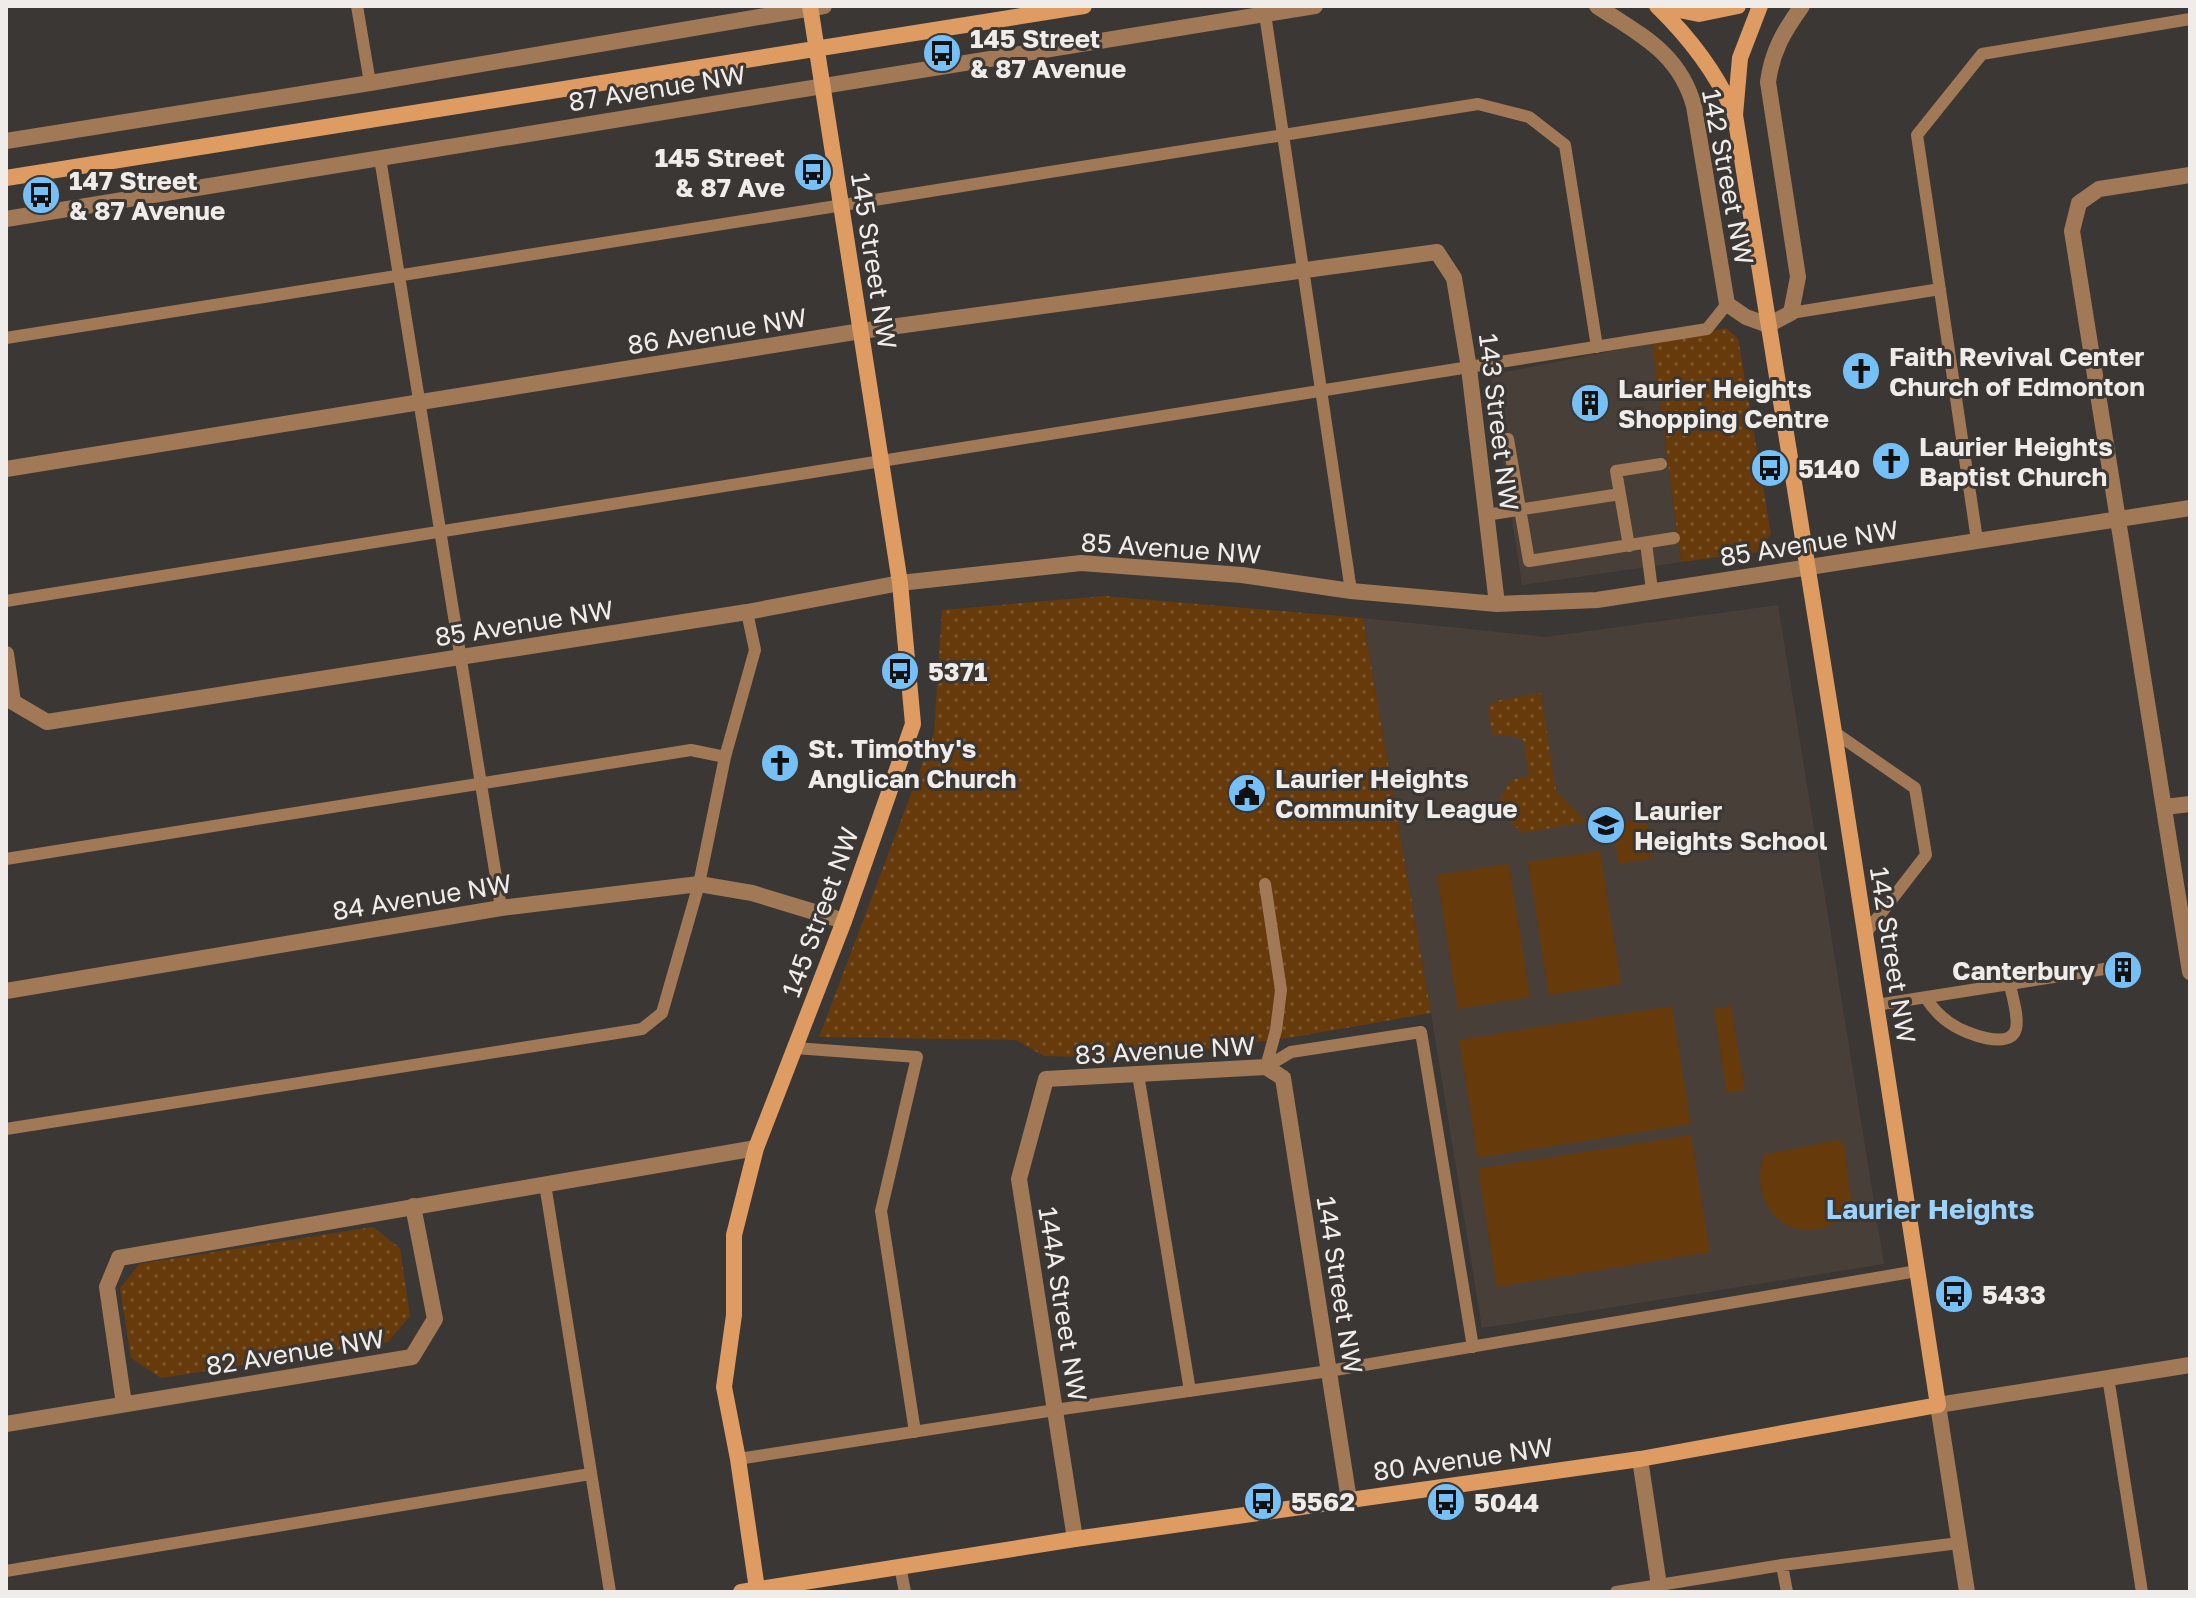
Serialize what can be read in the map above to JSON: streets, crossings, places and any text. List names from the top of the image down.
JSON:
{
  "streets": {
    "street": [
      "87 Avenue NW",
      "142 Street NW",
      "145 Street NW",
      "86 Avenue NW",
      "143 Street NW",
      "85 Avenue NW",
      "84 Avenue NW",
      "83 Avenue NW",
      "144 Street NW",
      "144A Street NW",
      "82 Avenue NW",
      "80 Avenue NW"
    ]
  },
  "crossings": [
    ["87 Avenue NW", "145 Street NW"],
    ["142 Street NW", "85 Avenue NW"],
    ["142 Street NW", "80 Avenue NW"],
    ["145 Street NW", "86 Avenue NW"],
    ["145 Street NW", "85 Avenue NW"],
    ["145 Street NW", "84 Avenue NW"],
    ["145 Street NW", "80 Avenue NW"],
    ["86 Avenue NW", "143 Street NW"],
    ["143 Street NW", "85 Avenue NW"],
    ["83 Avenue NW", "144 Street NW"],
    ["83 Avenue NW", "144A Street NW"],
    ["144 Street NW", "80 Avenue NW"],
    ["144A Street NW", "80 Avenue NW"]
  ],
  "districts": ["Laurier Heights"],
  "places": {
    "bus stop": [
      "145 Street & 87 Avenue",
      "145 Street & 87 Ave",
      "147 Street & 87 Avenue",
      "5140",
      "5371",
      "5433",
      "5562",
      "5044"
    ],
    "church": ["Faith Revival Center Church of Edmonton", "Laurier Heights Baptist Church", "St. Timothy's Anglican Church"],
    "building": ["Laurier Heights Shopping Centre", "Canterbury"],
    "public building": ["Laurier Heights Community League"],
    "school or university": ["Laurier Heights School"]
  }
}
